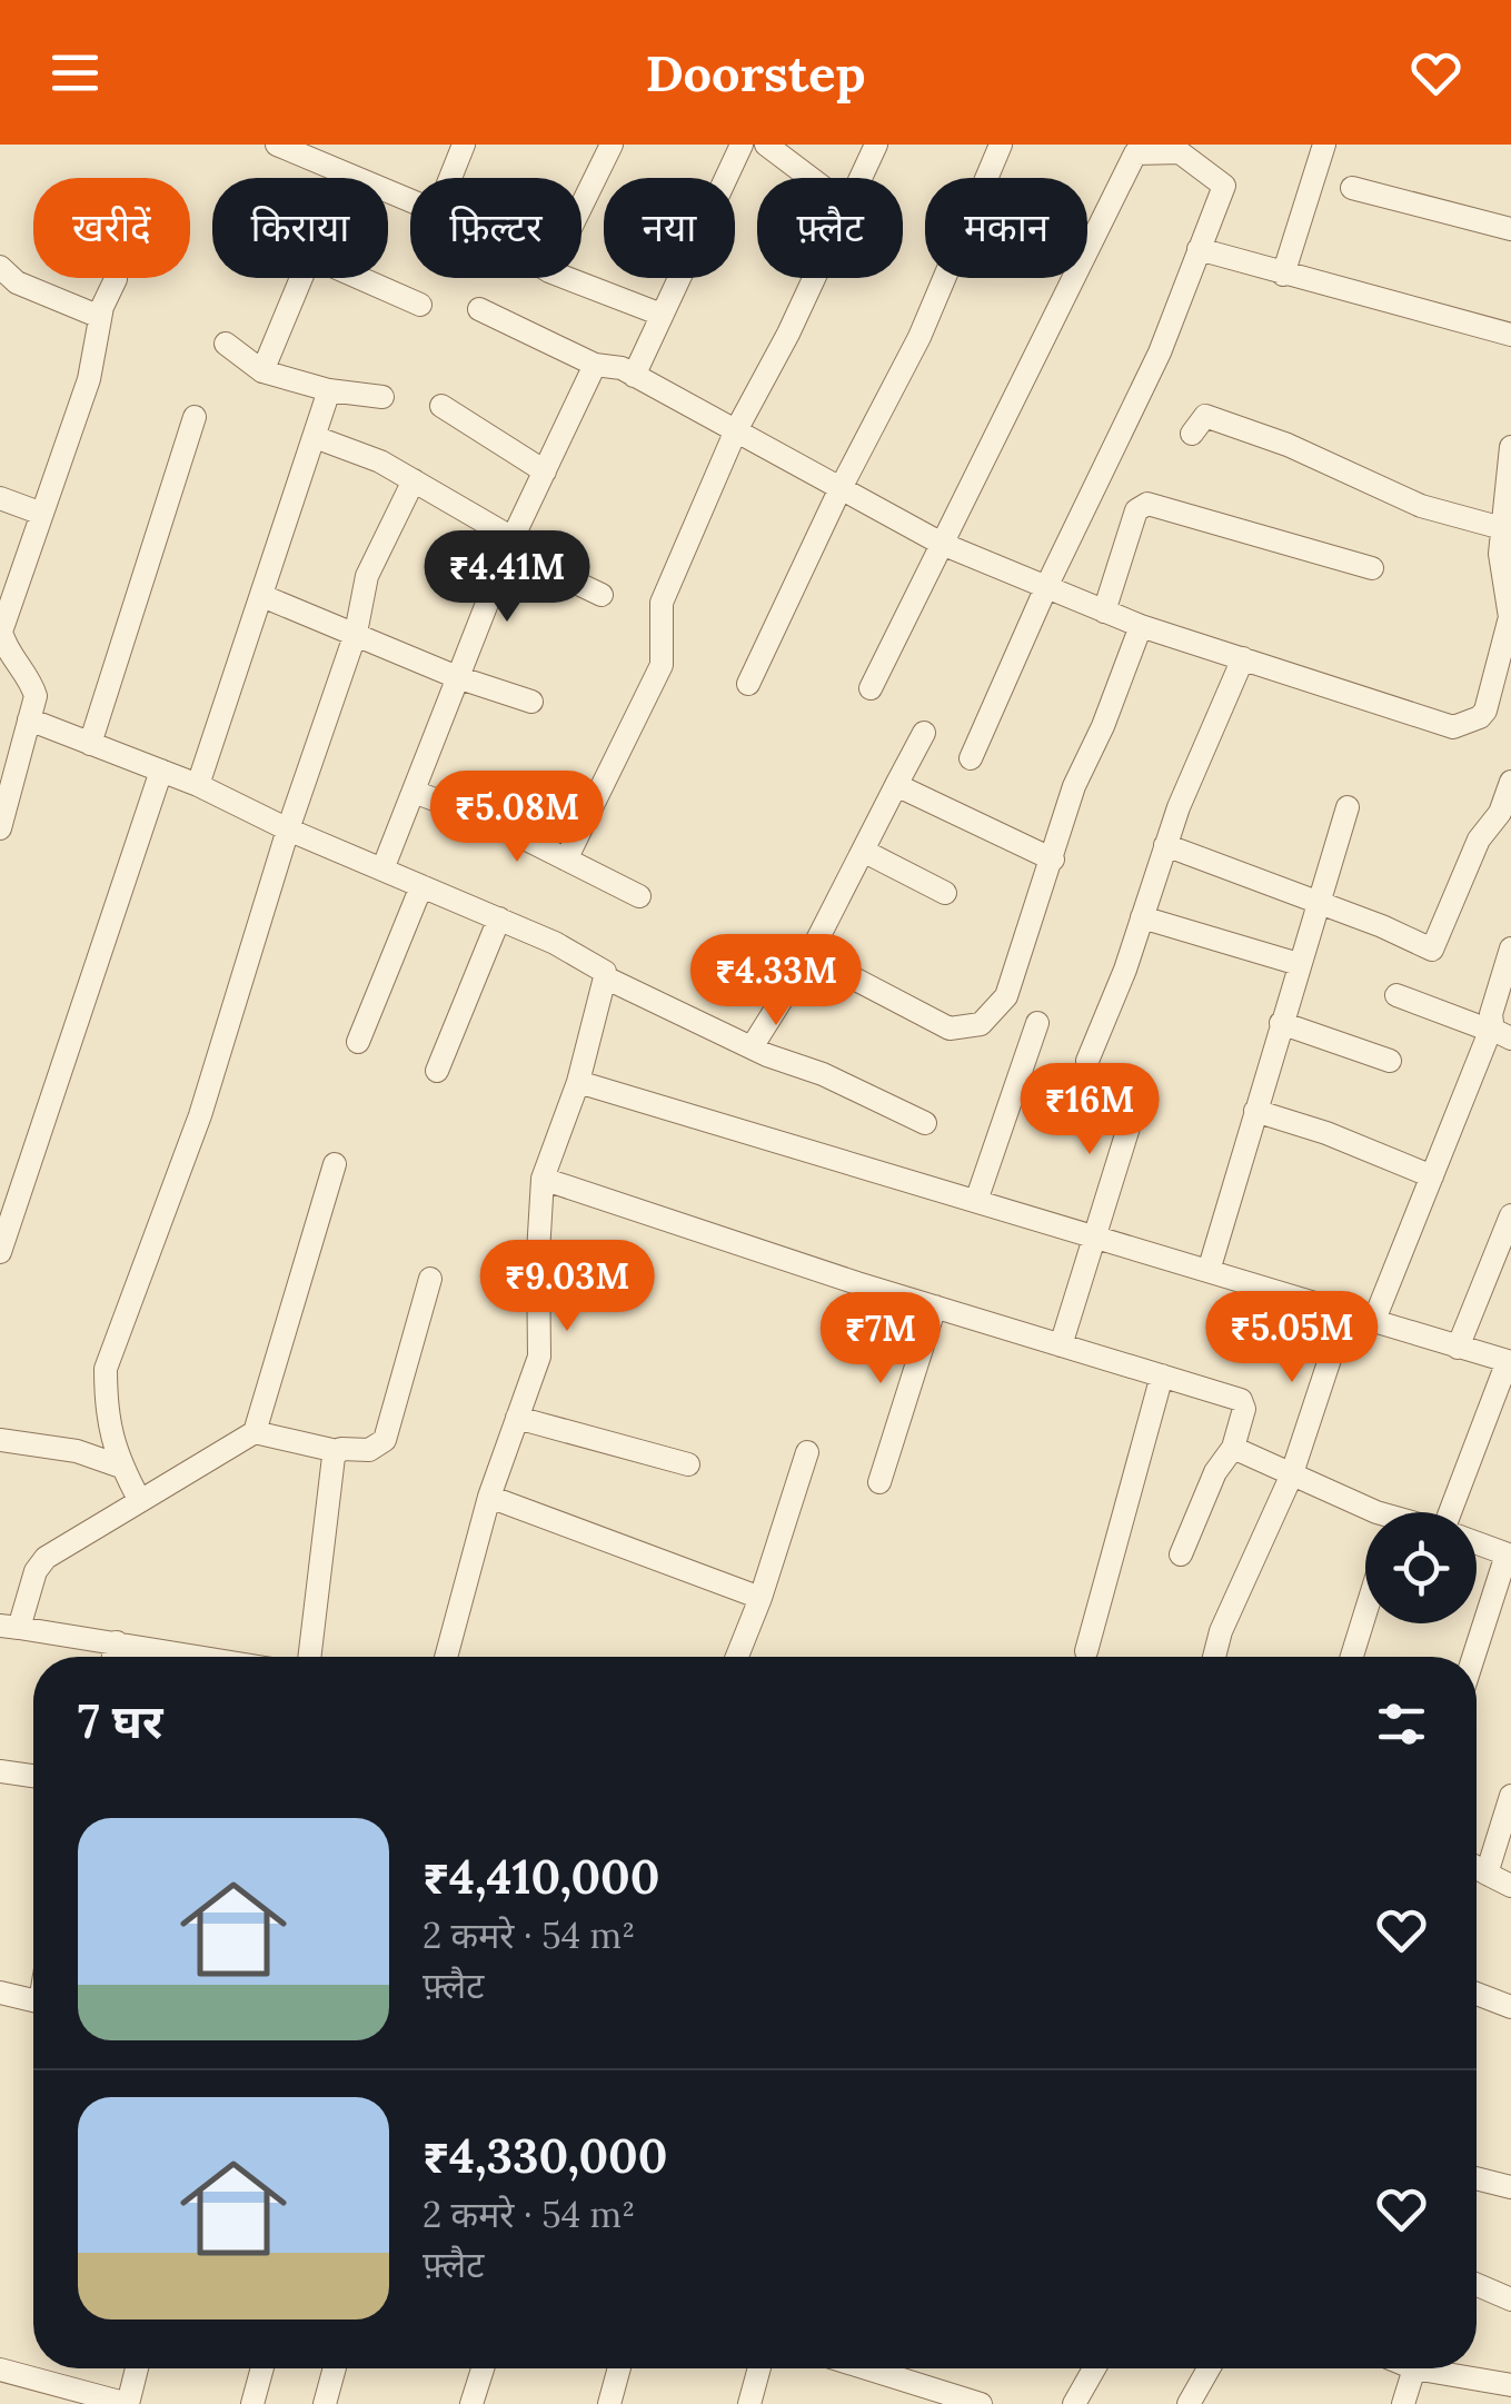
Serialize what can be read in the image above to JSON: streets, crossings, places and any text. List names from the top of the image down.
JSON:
{
  "page": {
    "header": "Doorstep",
    "chip": [
      "खरीदें",
      "किराया",
      "फ़िल्टर",
      "नया",
      "फ़्लैट",
      "मकान"
    ],
    "price": [
      "₹4.41M",
      "₹5.08M",
      "₹4.33M",
      "₹16M",
      "₹9.03M",
      "₹5.05M",
      "₹7M"
    ],
    "heading": "7 घर",
    "list": [
      {
        "name": "₹4,410,000",
        "note": "2 कमरे · 54 m² · फ़्लैट"
      },
      {
        "name": "₹4,330,000",
        "note": "2 कमरे · 54 m² · फ़्लैट"
      }
    ]
  }
}
